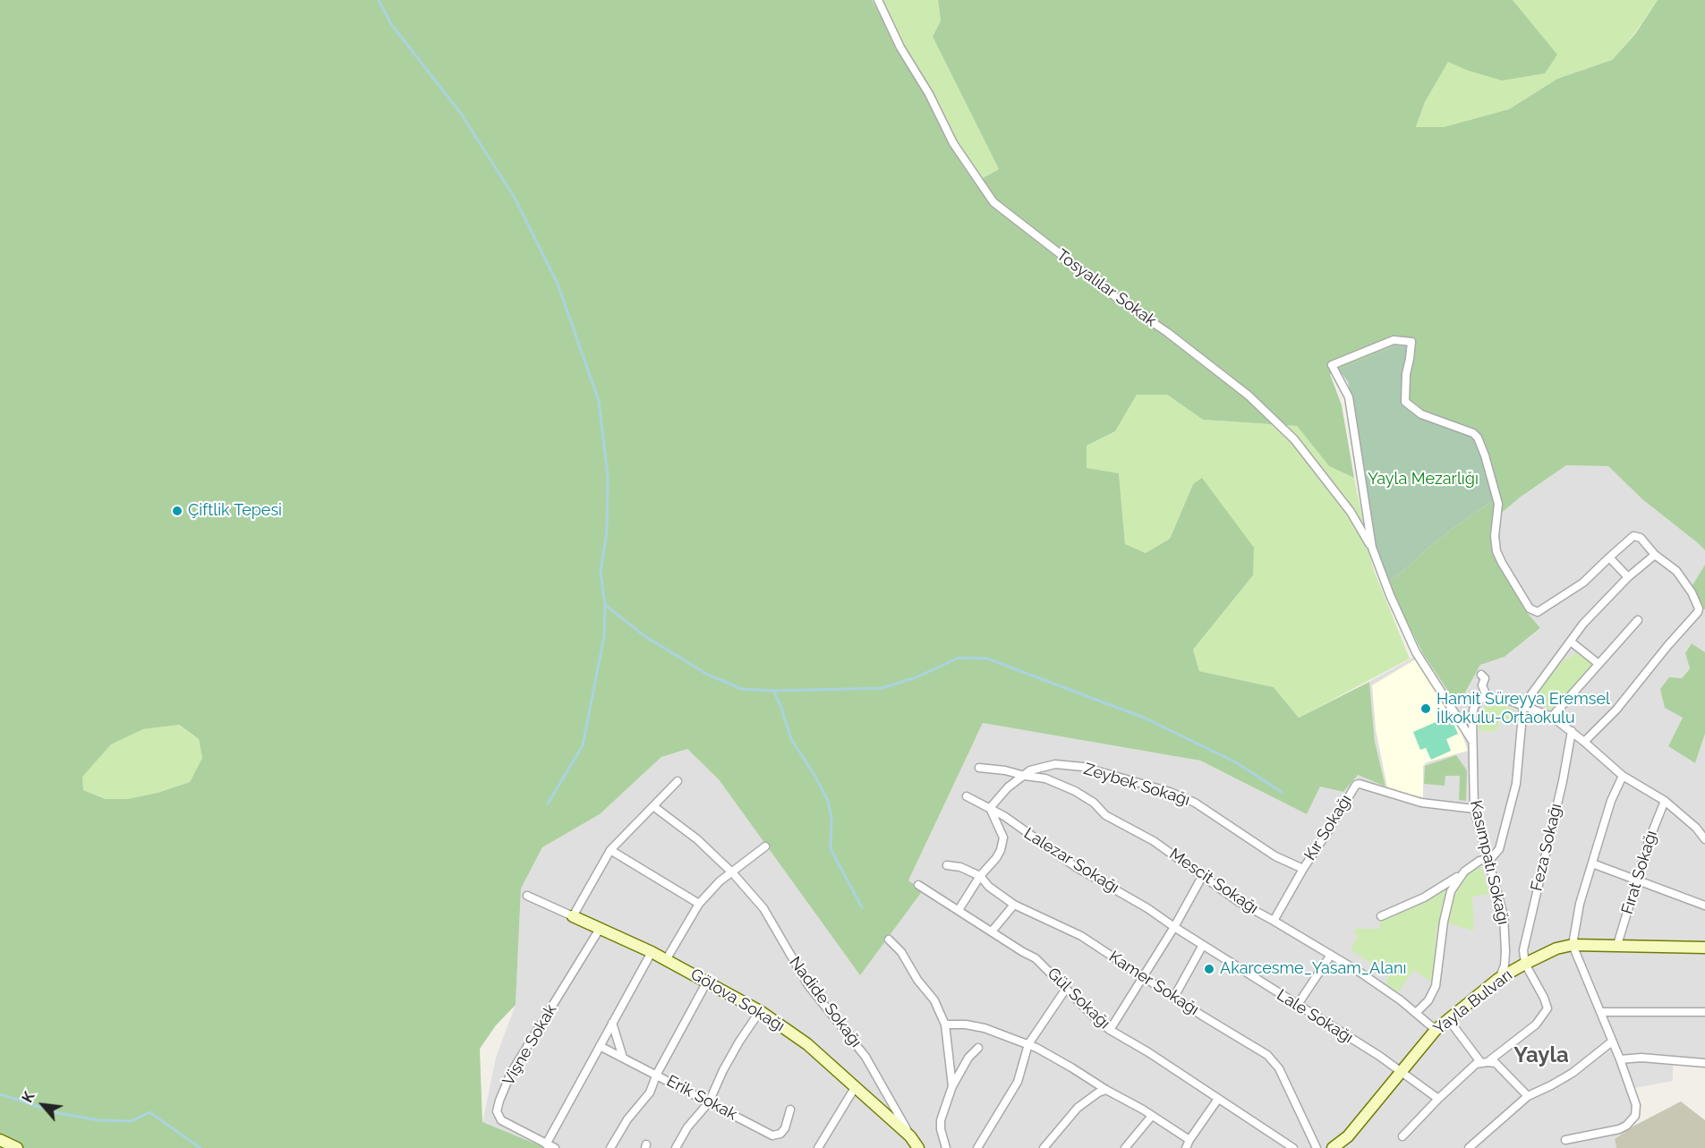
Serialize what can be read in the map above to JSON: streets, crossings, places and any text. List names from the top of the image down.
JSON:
{
  "streets": {
    "main road": ["Gölova Sokağı", "Yayla Bulvarı"],
    "street": [
      "Tosyalılar Sokak",
      "Zeybek Sokağı",
      "Kır Sokağı",
      "Feza Sokağı",
      "Lalezar Sokağı",
      "Kasımpatı Sokağı",
      "Fırat Sokağı",
      "Mescit Sokağı",
      "Kamer Sokağı",
      "Gül Sokağı",
      "Nadide Sokağı",
      "Lale Sokağı",
      "Vişne Sokak",
      "Erik Sokak"
    ]
  },
  "crossings": [
    ["Zeybek Sokağı", "Kır Sokağı"],
    ["Zeybek Sokağı", "Lalezar Sokağı"],
    ["Zeybek Sokağı", "Mescit Sokağı"],
    ["Kır Sokağı", "Kasımpatı Sokağı"],
    ["Kır Sokağı", "Mescit Sokağı"],
    ["Feza Sokağı", "Yayla Bulvarı"],
    ["Lalezar Sokağı", "Lale Sokağı"],
    ["Kasımpatı Sokağı", "Yayla Bulvarı"],
    ["Fırat Sokağı", "Yayla Bulvarı"],
    ["Mescit Sokağı", "Yayla Bulvarı"],
    ["Gölova Sokağı", "Nadide Sokağı"],
    ["Gölova Sokağı", "Vişne Sokak"],
    ["Yayla Bulvarı", "Lale Sokağı"]
  ],
  "districts": ["Yayla"],
  "parks": ["Yayla Mezarlığı"],
  "places": ["Çiftlik Tepesi", "Hamit Süreyya Eremsel İlkokulu-Ortaokulu", "Akarcesme_Yasam_Alanı"],
  "north": "top left"
}
